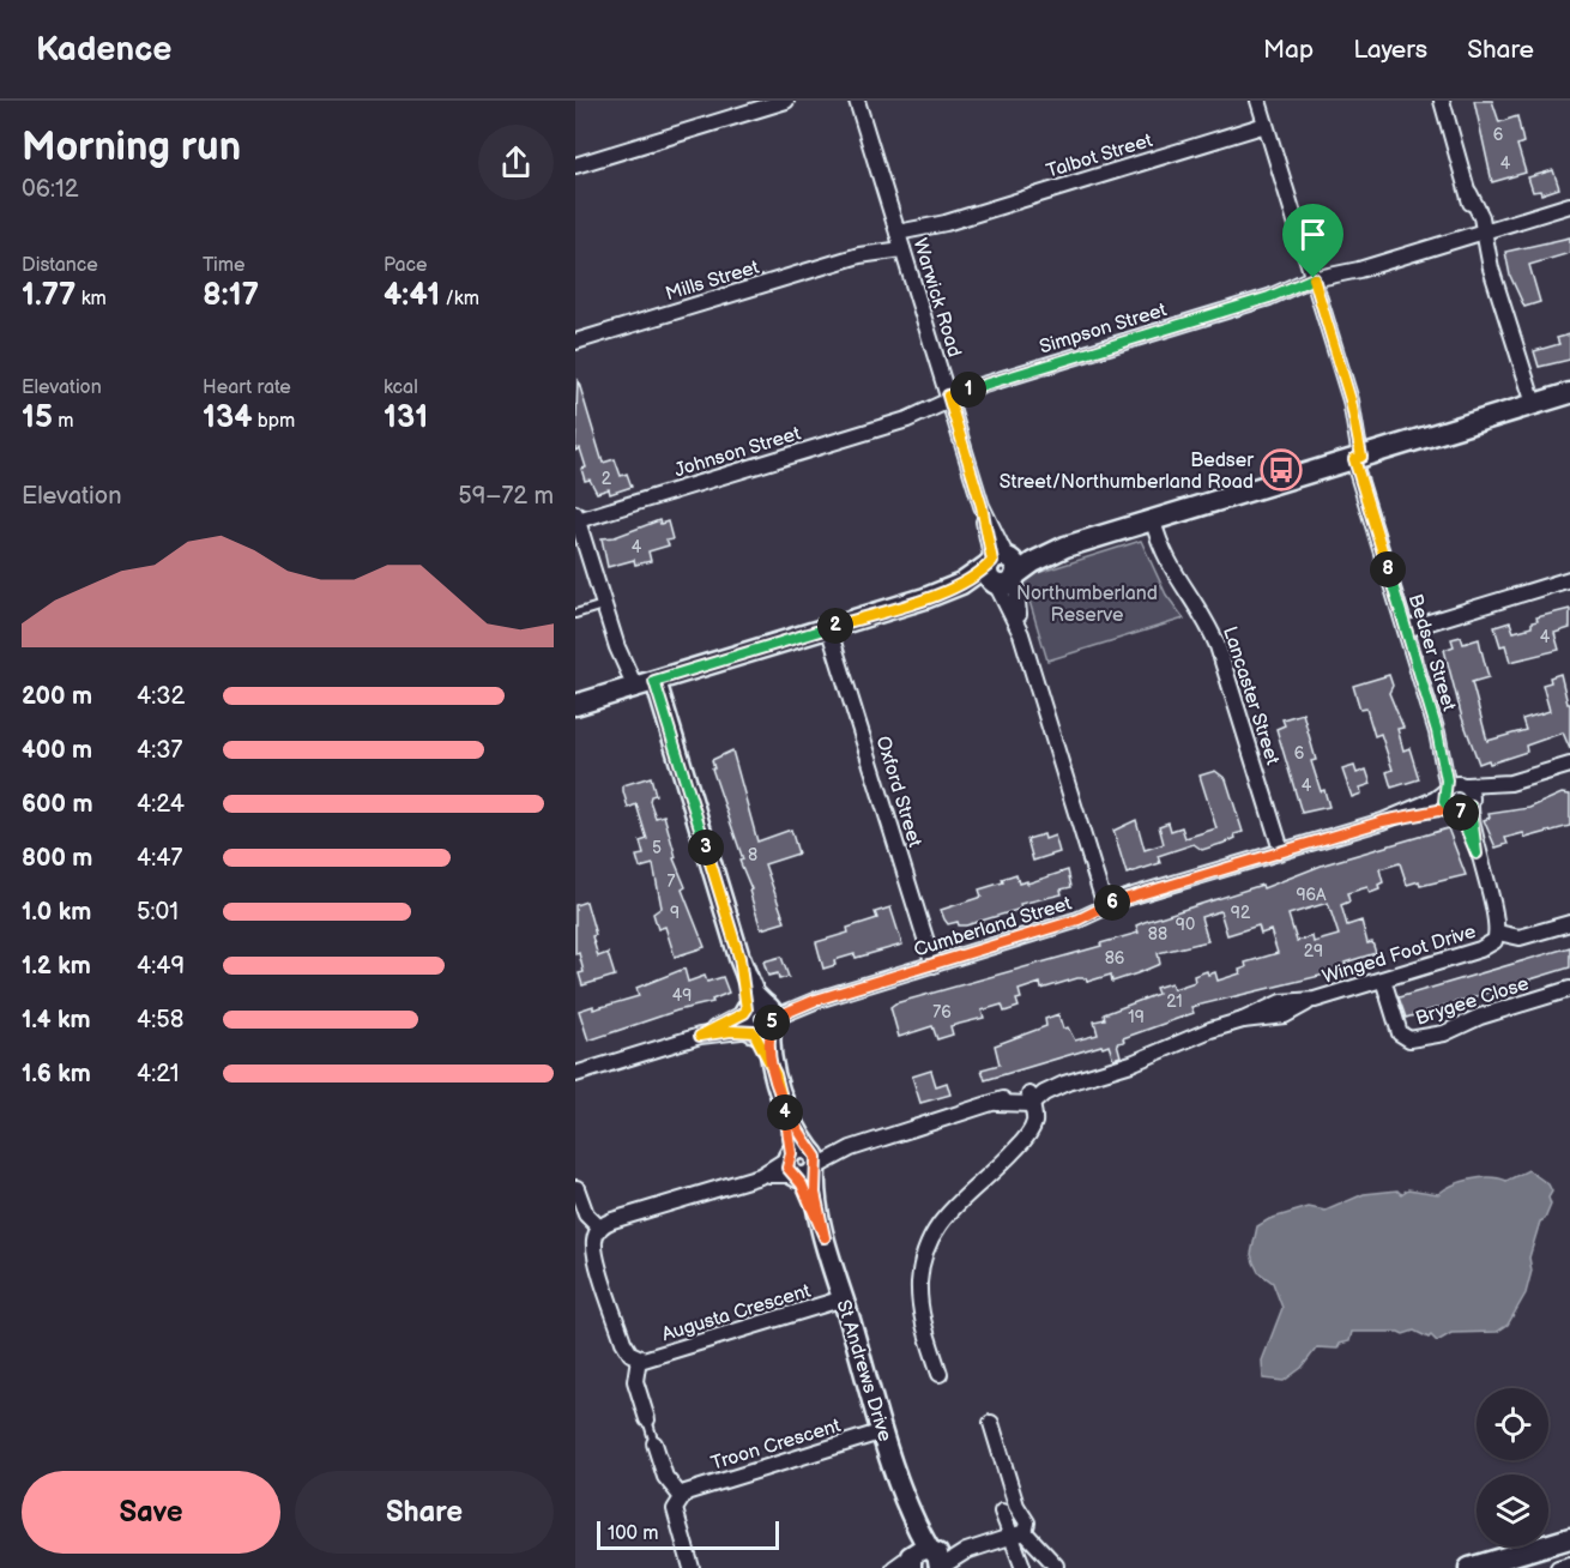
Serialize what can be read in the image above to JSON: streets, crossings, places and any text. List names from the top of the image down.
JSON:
{
  "streets": {
    "street": [
      "Talbot Street",
      "Mills Street",
      "Warwick Road",
      "Simpson Street",
      "Johnson Street",
      "Bedser Street",
      "Lancaster Street",
      "Oxford Street",
      "Cumberland Street",
      "Winged Foot Drive",
      "Brygee Close",
      "Augusta Crescent",
      "St Andrews Drive",
      "Troon Crescent"
    ]
  },
  "crossings": [
    ["Talbot Street", "Mills Street"],
    ["Talbot Street", "Warwick Road"],
    ["Talbot Street", "Bedser Street"],
    ["Mills Street", "Warwick Road"],
    ["Warwick Road", "Simpson Street"],
    ["Warwick Road", "Johnson Street"],
    ["Warwick Road", "Cumberland Street"],
    ["Simpson Street", "Johnson Street"],
    ["Simpson Street", "Bedser Street"],
    ["Bedser Street", "Cumberland Street"],
    ["Lancaster Street", "Cumberland Street"],
    ["Oxford Street", "Cumberland Street"],
    ["Cumberland Street", "St Andrews Drive"],
    ["Winged Foot Drive", "Brygee Close"],
    ["Augusta Crescent", "St Andrews Drive"],
    ["St Andrews Drive", "Troon Crescent"]
  ],
  "parks": ["Northumberland Reserve"],
  "places": {
    "bus stop": ["Bedser Street/Northumberland Road"]
  },
  "house_numbers": [
    "6",
    "4",
    "2",
    "4",
    "4",
    "6",
    "4",
    "5",
    "8",
    "7",
    "96A",
    "9",
    "92",
    "90",
    "88",
    "29",
    "86",
    "49",
    "21",
    "76",
    "19"
  ],
  "scale_bar": "100 m",
  "page": {
    "header": "Kadence",
    "nav": ["Map", "Layers", "Share"],
    "heading": ["Morning run", "06:12"],
    "stats": [
      ["Distance", "1.77 km"],
      ["Time", "8:17"],
      ["Pace", "4:41 /km"],
      ["Elevation", "15 m"],
      ["Heart rate", "134 bpm"],
      ["kcal", "131"]
    ],
    "pins": [
      "1",
      "8",
      "2",
      "7",
      "3",
      "6",
      "5",
      "4"
    ],
    "chart": ["Elevation", "59–72 m"],
    "list": [
      {
        "name": "200 m",
        "note": "4:32"
      },
      {
        "name": "400 m",
        "note": "4:37"
      },
      {
        "name": "600 m",
        "note": "4:24"
      },
      {
        "name": "800 m",
        "note": "4:47"
      },
      {
        "name": "1.0 km",
        "note": "5:01"
      },
      {
        "name": "1.2 km",
        "note": "4:49"
      },
      {
        "name": "1.4 km",
        "note": "4:58"
      },
      {
        "name": "1.6 km",
        "note": "4:21"
      }
    ],
    "buttons": ["Save", "Share"],
    "scale": "100 m"
  }
}
